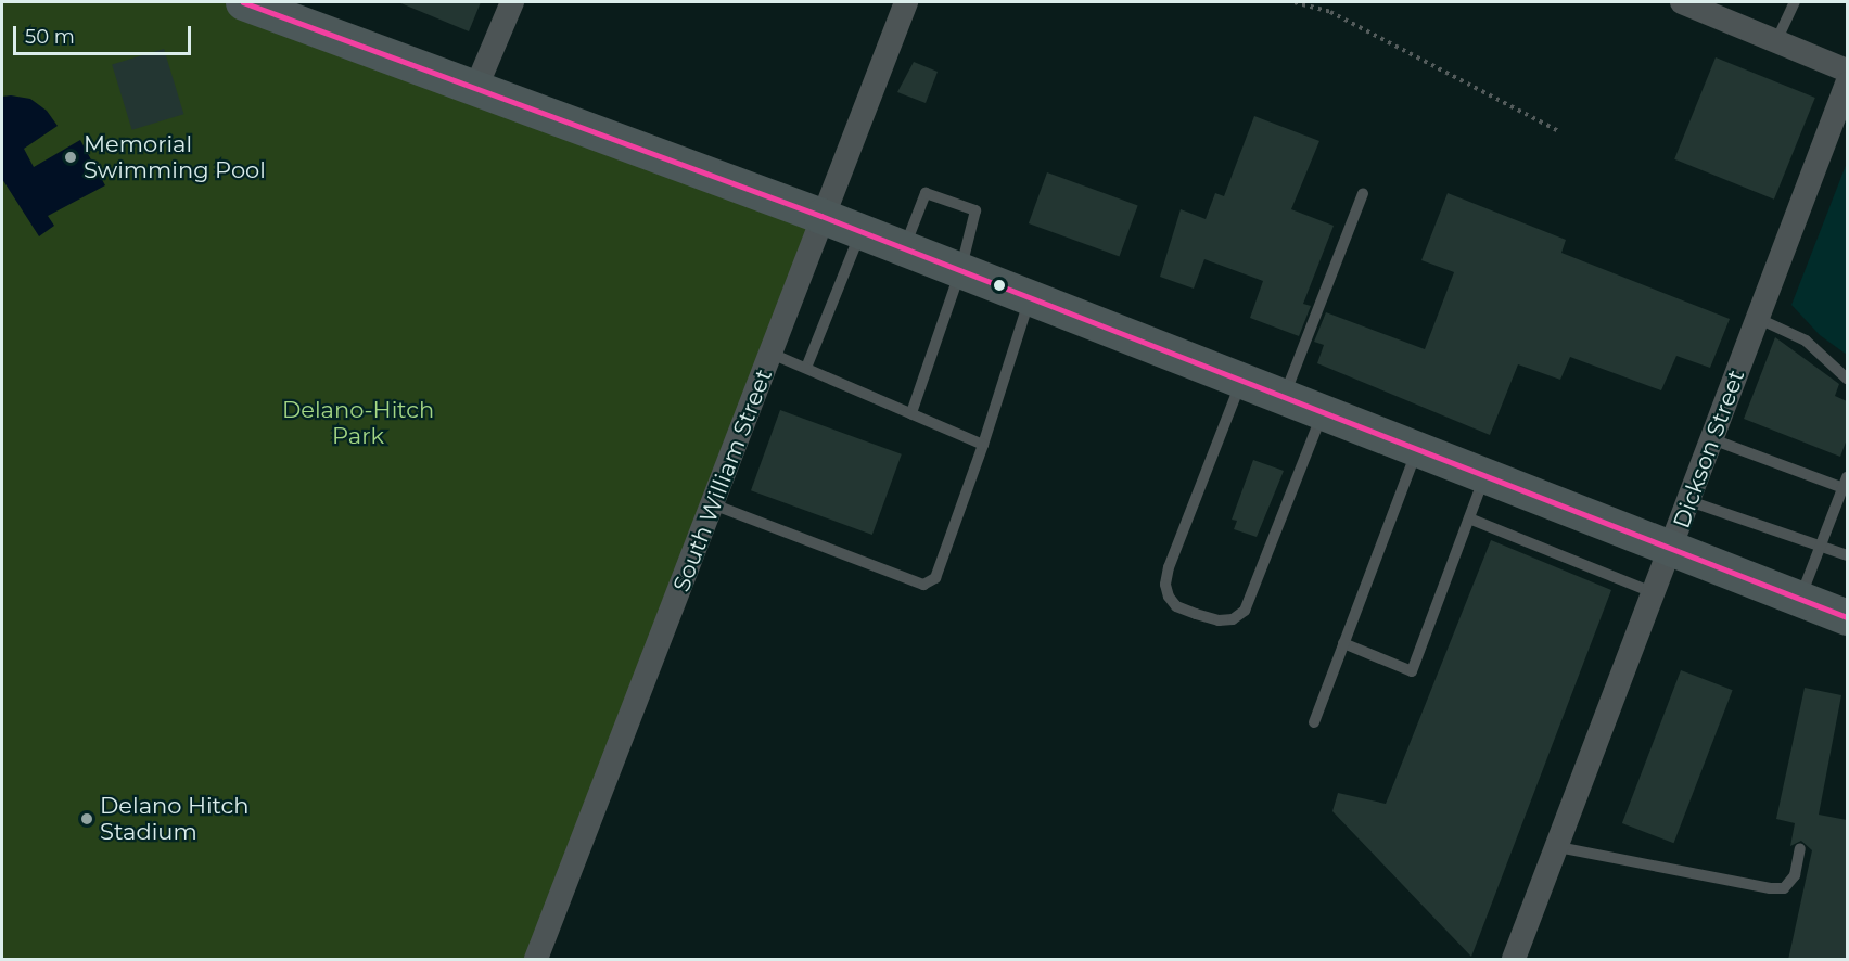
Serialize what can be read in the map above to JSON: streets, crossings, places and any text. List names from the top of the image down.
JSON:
{
  "streets": {
    "street": ["Dickson Street", "South William Street"]
  },
  "parks": ["Delano-Hitch Park"],
  "places": ["Memorial Swimming Pool", "Delano Hitch Stadium"],
  "scale_bar": "50 m"
}
